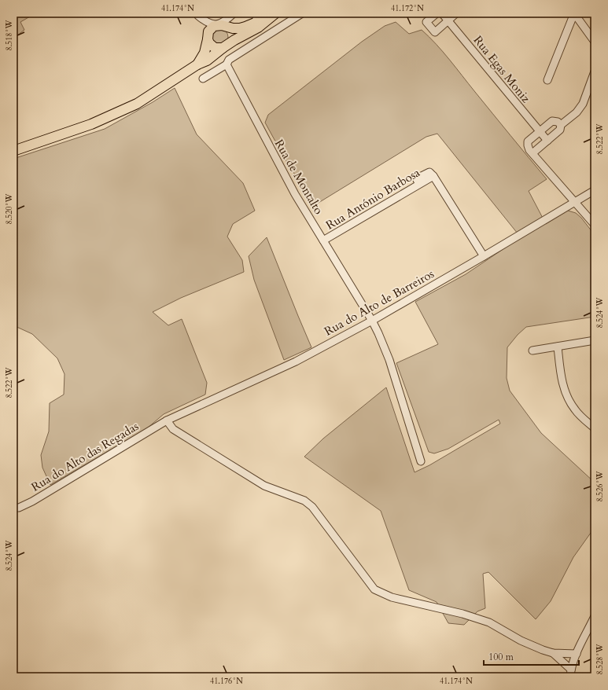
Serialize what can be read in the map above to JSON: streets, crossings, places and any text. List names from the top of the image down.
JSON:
{
  "streets": {
    "street": [
      "Rua Egas Moniz",
      "Rua de Montalto",
      "Rua António Barbosa",
      "Rua do Alto de Barreiros",
      "Rua do Alto das Regadas"
    ]
  },
  "crossings": [
    ["Rua de Montalto", "Rua António Barbosa"],
    ["Rua de Montalto", "Rua do Alto de Barreiros"],
    ["Rua António Barbosa", "Rua do Alto de Barreiros"],
    ["Rua do Alto de Barreiros", "Rua do Alto das Regadas"]
  ],
  "scale_bar": "100 m",
  "coordinates": [
    "41.174°N",
    "41.172°N",
    "8.518°W",
    "8.522°W",
    "8.520°W",
    "8.524°W",
    "8.526°W",
    "8.528°W",
    "41.176°N"
  ]
}
